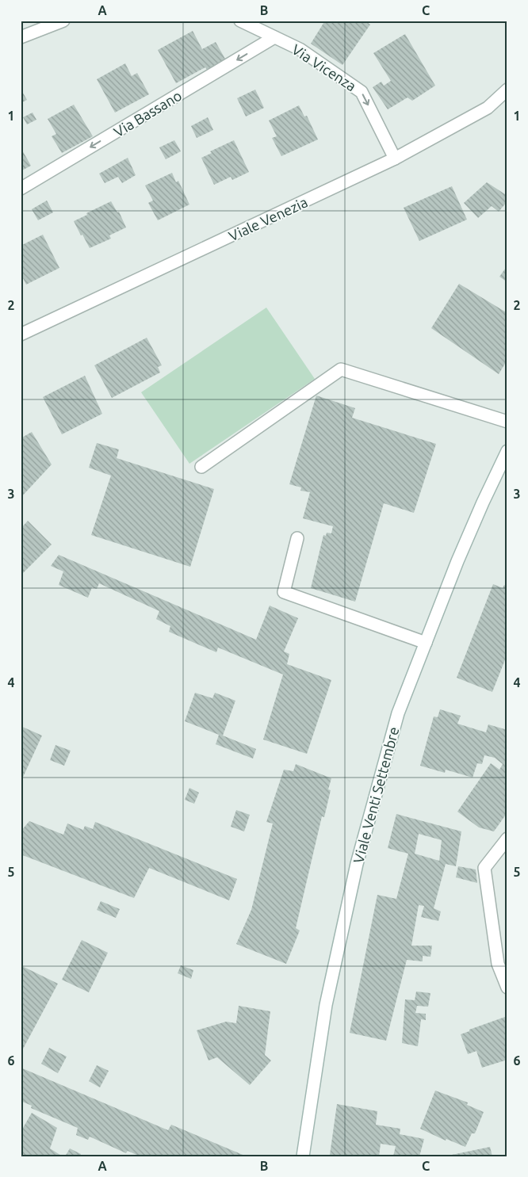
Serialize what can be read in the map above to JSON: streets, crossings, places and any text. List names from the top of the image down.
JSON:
{
  "streets": {
    "street": [
      "Via Vicenza",
      "Via Bassano",
      "Viale Venezia",
      "Viale Venti Settembre"
    ]
  },
  "crossings": [
    ["Via Vicenza", "Via Bassano"],
    ["Via Vicenza", "Viale Venezia"]
  ],
  "one_way": ["Via Vicenza", "Via Bassano"],
  "grid": {
    "columns": ["A", "B", "C"],
    "rows": [
      "1",
      "2",
      "3",
      "4",
      "5",
      "6"
    ]
  }
}
